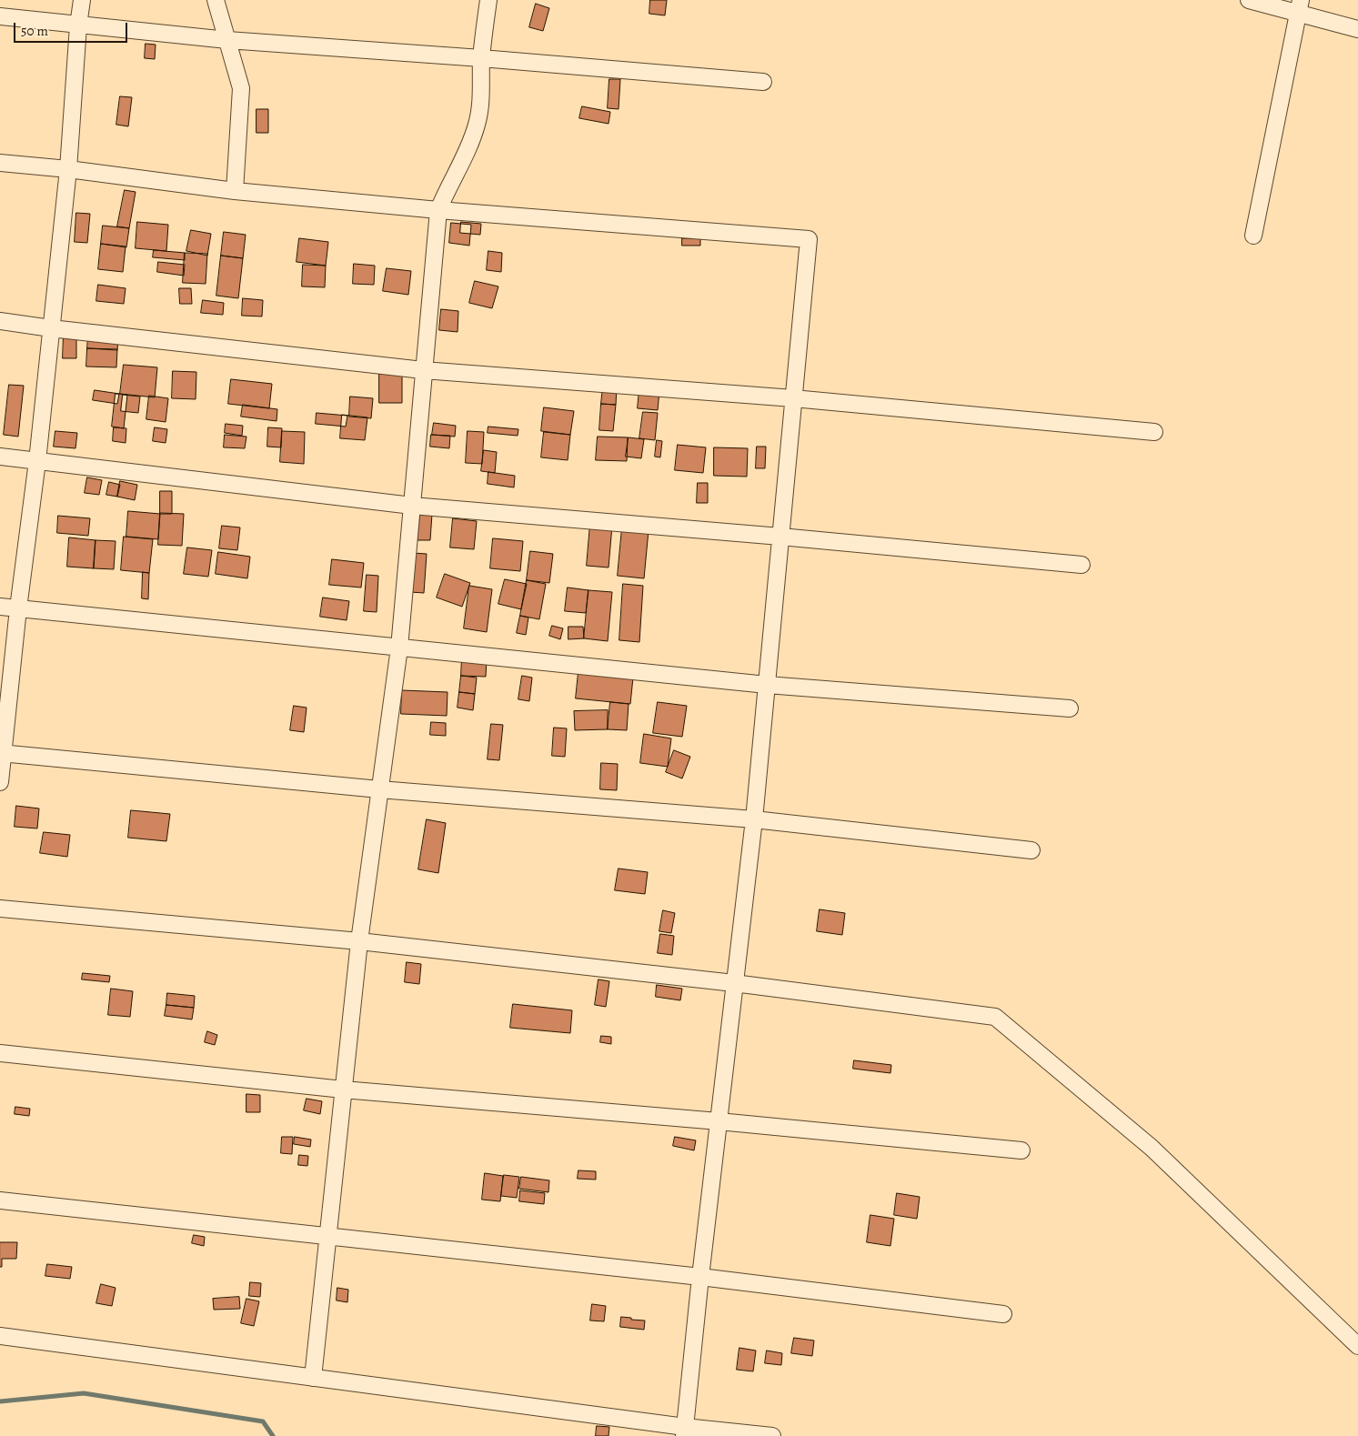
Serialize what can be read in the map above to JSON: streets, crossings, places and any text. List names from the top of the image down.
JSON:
{
  "scale_bar": "50 m"
}
